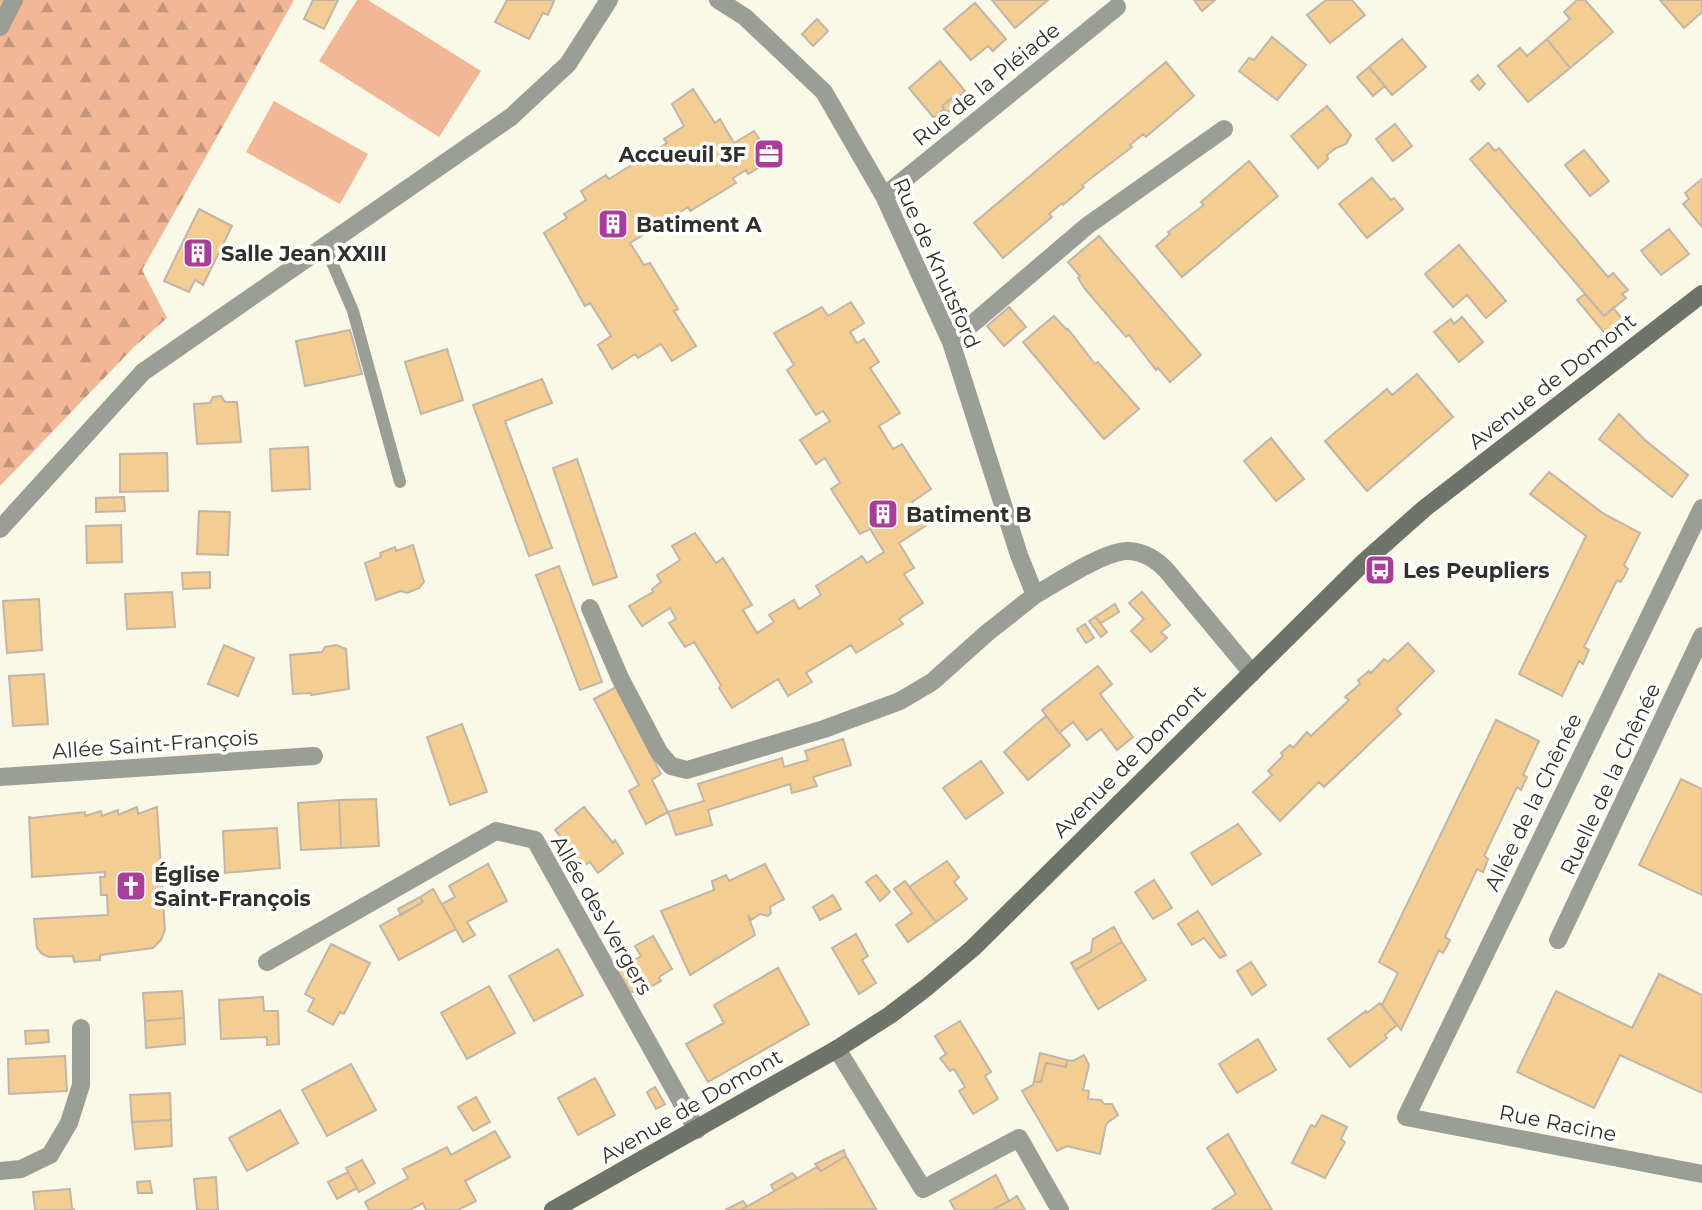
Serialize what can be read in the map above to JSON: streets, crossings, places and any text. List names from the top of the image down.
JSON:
{
  "streets": {
    "main road": ["Avenue de Domont"],
    "street": [
      "Rue de la Pléiade",
      "Rue de Knutsford",
      "Allée Saint-François",
      "Ruelle de la Chênée",
      "Allée de la Chênée",
      "Allée des Vergers",
      "Rue Racine"
    ]
  },
  "crossings": [
    ["Rue de la Pléiade", "Rue de Knutsford"],
    ["Avenue de Domont", "Allée des Vergers"],
    ["Allée de la Chênée", "Rue Racine"]
  ],
  "places": {
    "office": ["Accueuil 3F"],
    "building": ["Batiment A", "Salle Jean XXIII", "Batiment B"],
    "bus stop": ["Les Peupliers"],
    "church": ["Église Saint-François"]
  }
}
